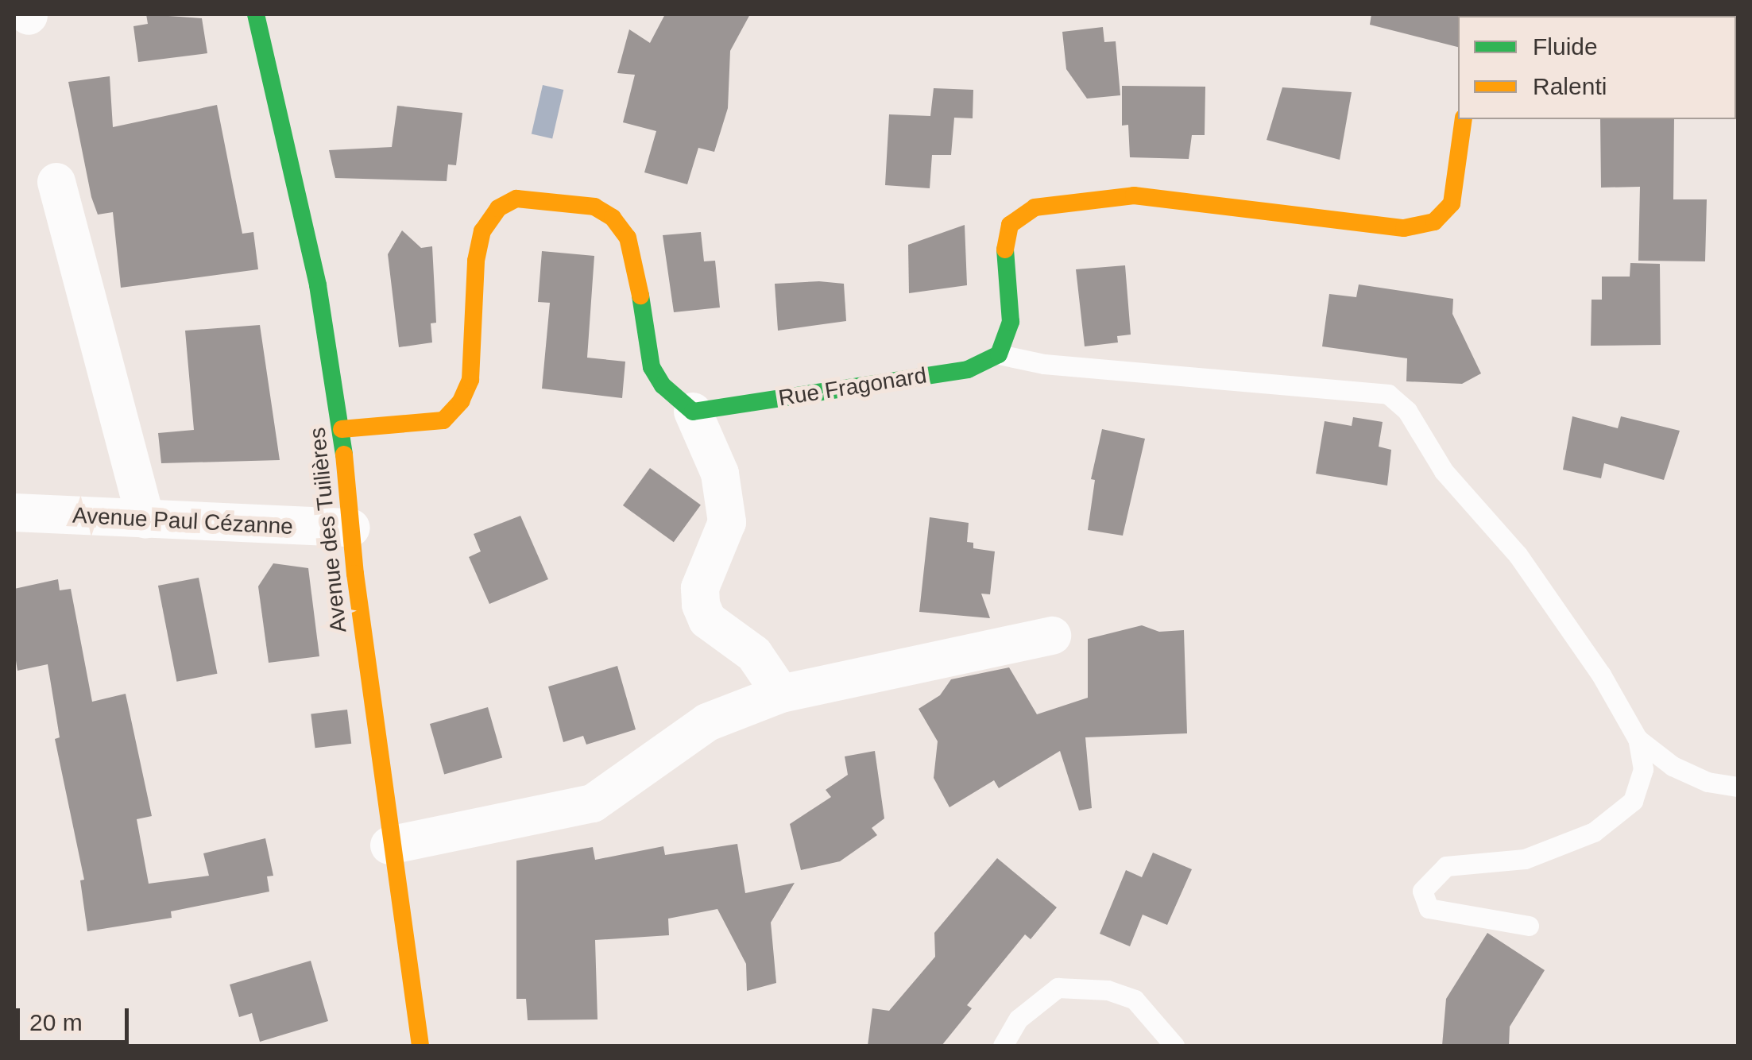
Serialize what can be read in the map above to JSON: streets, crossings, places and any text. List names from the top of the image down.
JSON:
{
  "streets": {
    "street": ["Rue Fragonard", "Avenue Paul Cézanne", "Avenue des Tuilières"]
  },
  "crossings": [
    ["Avenue Paul Cézanne", "Avenue des Tuilières"]
  ],
  "legend": ["Fluide", "Ralenti"],
  "scale_bar": "20 m"
}
